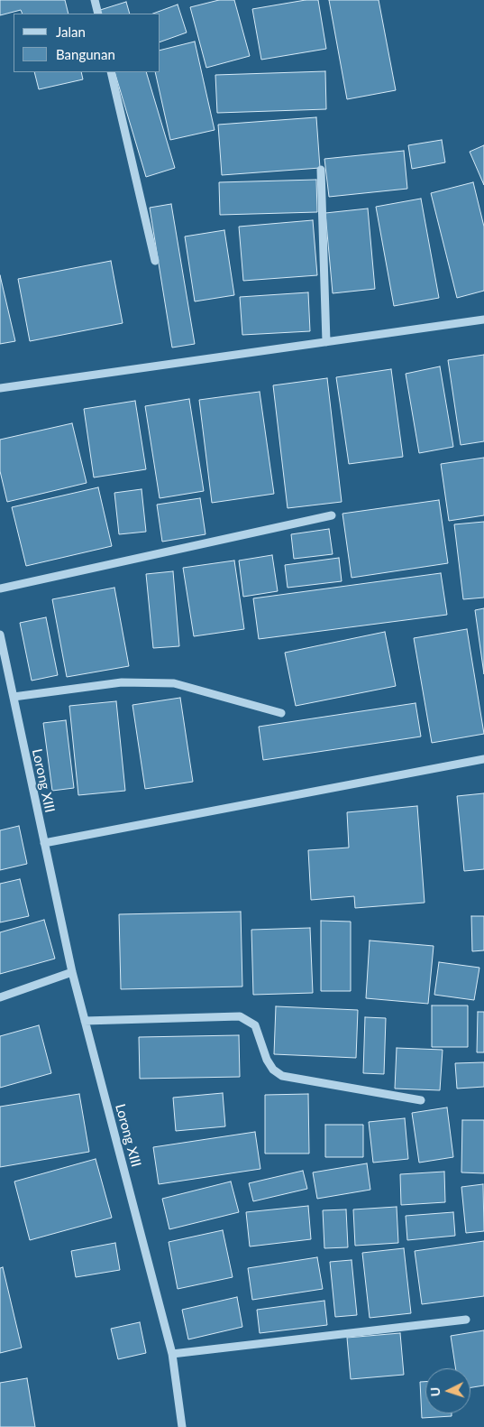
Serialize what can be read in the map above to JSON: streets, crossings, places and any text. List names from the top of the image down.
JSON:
{
  "streets": {
    "street": ["Lorong XIII"]
  },
  "legend": ["Jalan", "Bangunan"],
  "north": "left"
}
